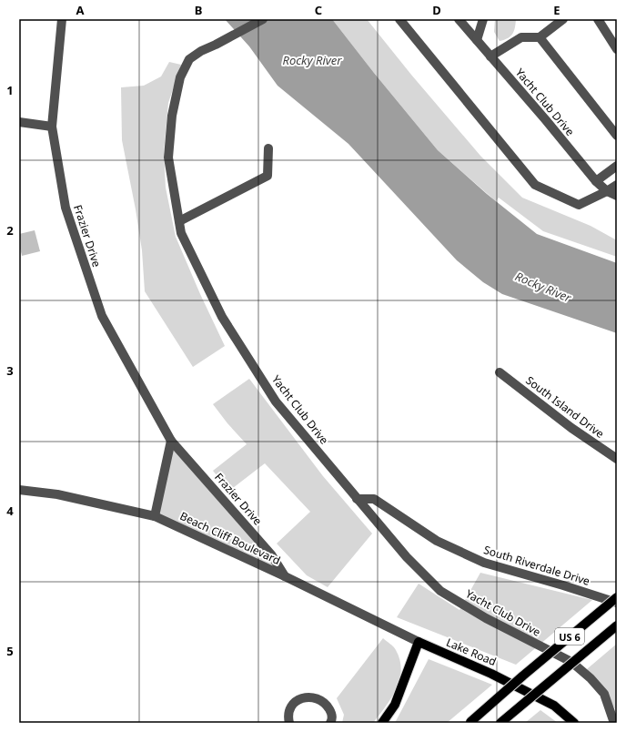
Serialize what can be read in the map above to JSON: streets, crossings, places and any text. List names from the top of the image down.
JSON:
{
  "streets": {
    "main road": ["US 6", "Lake Road"],
    "street": [
      "Yacht Club Drive",
      "Frazier Drive",
      "South Island Drive",
      "Beach Cliff Boulevard",
      "South Riverdale Drive"
    ]
  },
  "crossings": [
    ["Yacht Club Drive", "South Riverdale Drive"],
    ["Frazier Drive", "Beach Cliff Boulevard"],
    ["Beach Cliff Boulevard", "Lake Road"]
  ],
  "water": ["Rocky River"],
  "grid": {
    "columns": [
      "A",
      "B",
      "C",
      "D",
      "E"
    ],
    "rows": [
      "1",
      "2",
      "3",
      "4",
      "5"
    ]
  }
}
